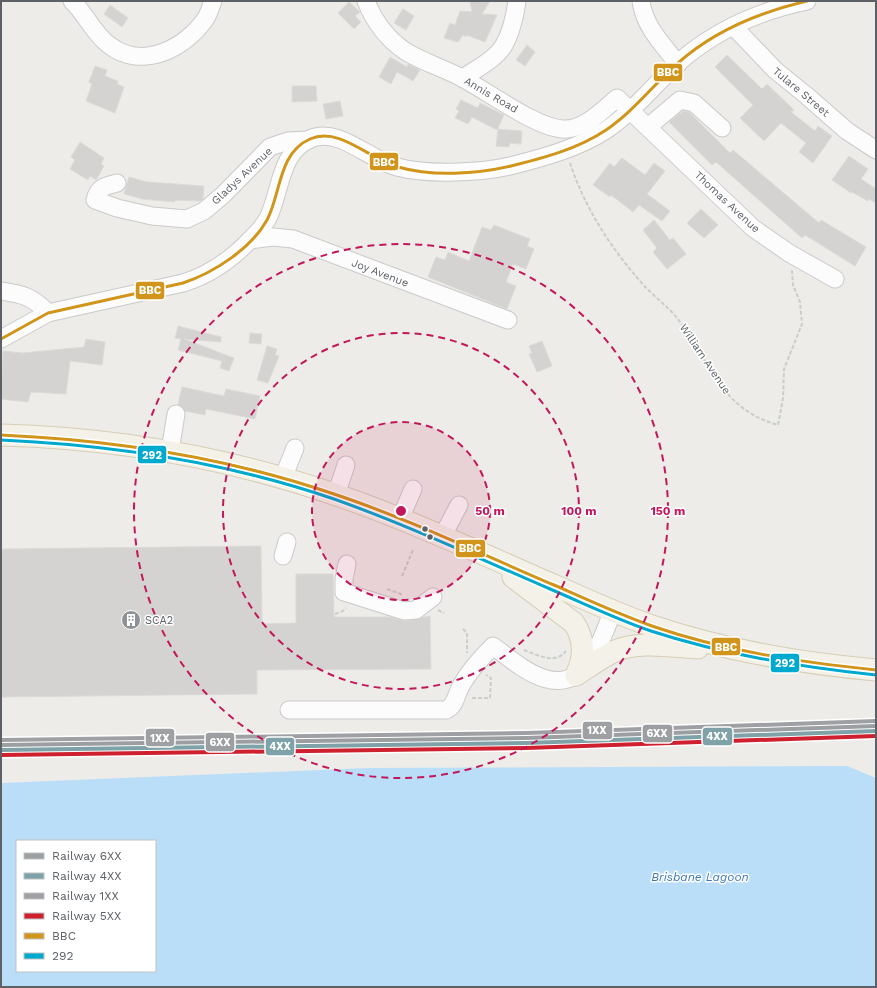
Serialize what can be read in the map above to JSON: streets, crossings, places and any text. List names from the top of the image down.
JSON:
{
  "streets": {
    "street": [
      "Tulare Street",
      "Annis Road",
      "Gladys Avenue",
      "Thomas Avenue",
      "Joy Avenue"
    ],
    "path": ["William Avenue"]
  },
  "crossings": [
    ["Tulare Street", "Gladys Avenue"],
    ["Annis Road", "Gladys Avenue"],
    ["Annis Road", "Thomas Avenue"],
    ["Gladys Avenue", "Thomas Avenue"],
    ["Gladys Avenue", "William Avenue"],
    ["Thomas Avenue", "William Avenue"]
  ],
  "water": ["Brisbane Lagoon"],
  "places": {
    "building": ["SCA2"]
  },
  "lines": [
    "transit line BBC",
    "transit line 292",
    "rail line 1XX",
    "rail line 6XX",
    "rail line 4XX",
    "rail line 5XX"
  ],
  "legend": [
    "Railway 6XX",
    "Railway 4XX",
    "Railway 1XX",
    "Railway 5XX",
    "BBC",
    "292"
  ],
  "rings": ["50 m", "100 m", "150 m"]
}
